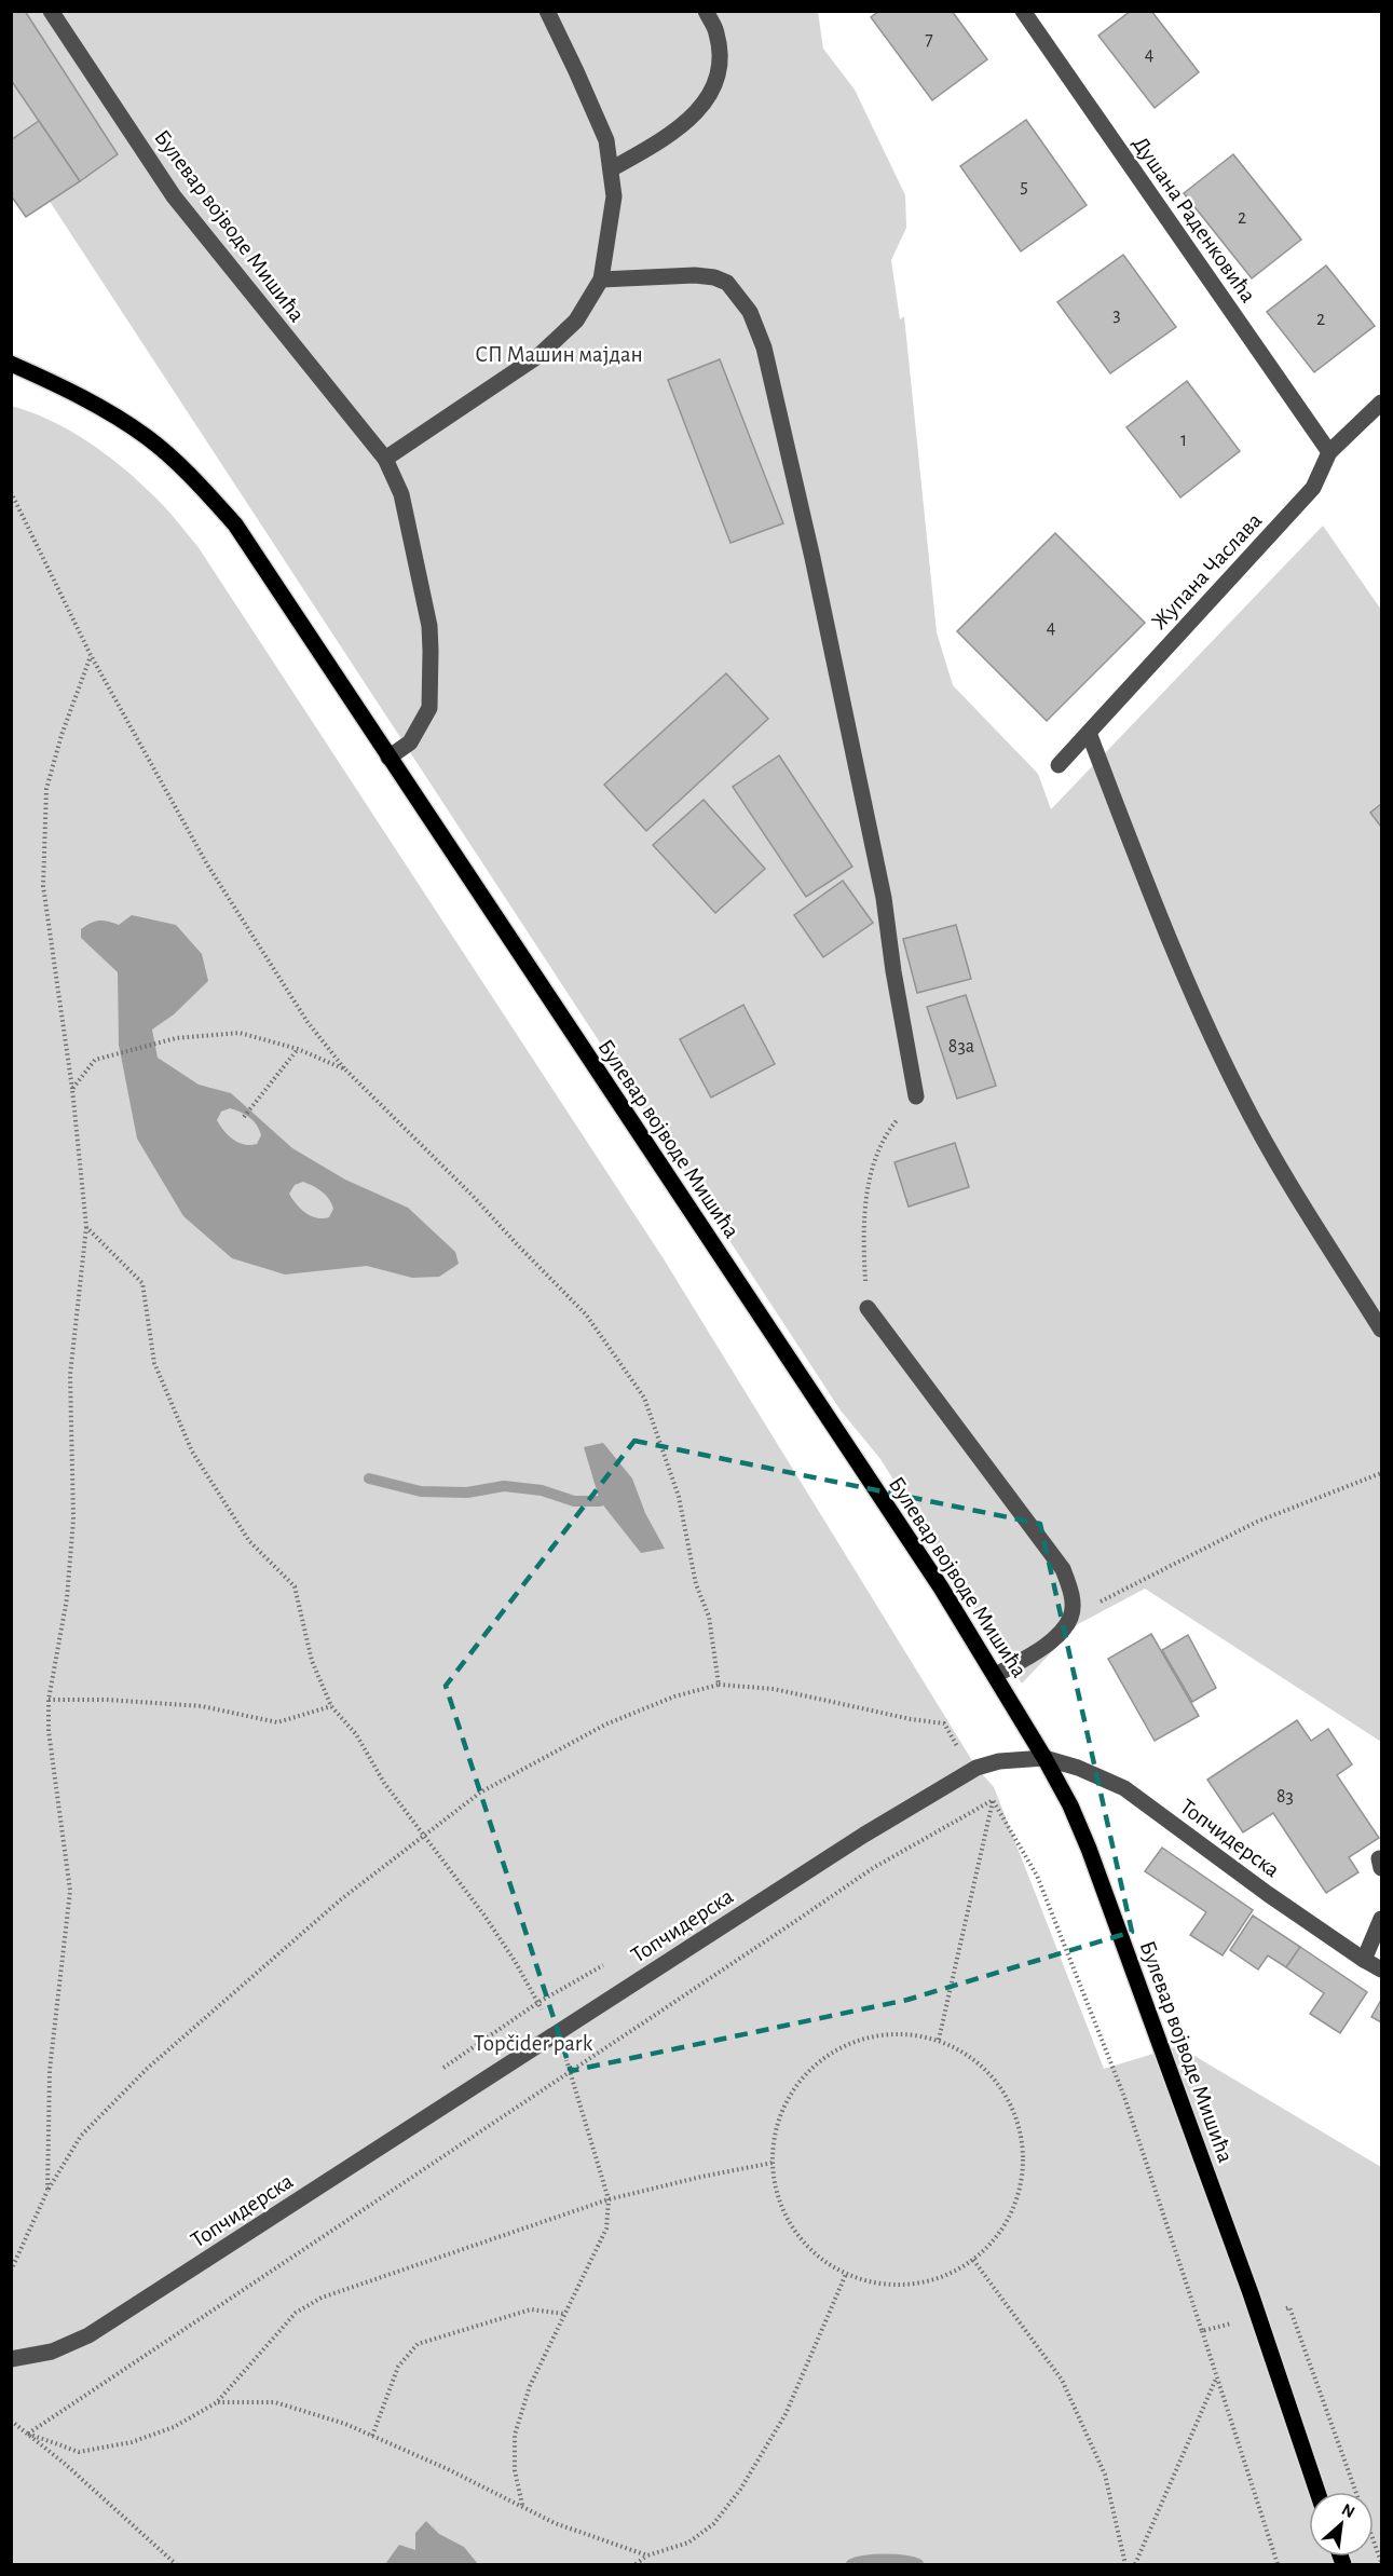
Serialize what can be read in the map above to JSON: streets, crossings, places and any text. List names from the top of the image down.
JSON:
{
  "streets": {
    "main road": ["Булевар војводе Мишића"],
    "street": ["Душана Раденковића", "Жупана Часлава", "Топчидерска"]
  },
  "crossings": [
    ["Душана Раденковића", "Жупана Часлава"],
    ["Булевар војводе Мишића", "Топчидерска"]
  ],
  "parks": ["СП Машин мајдан", "Topčider park"],
  "house_numbers": [
    "7",
    "4",
    "5",
    "2",
    "3",
    "2",
    "1",
    "4",
    "83a",
    "83"
  ],
  "north": "top right"
}
